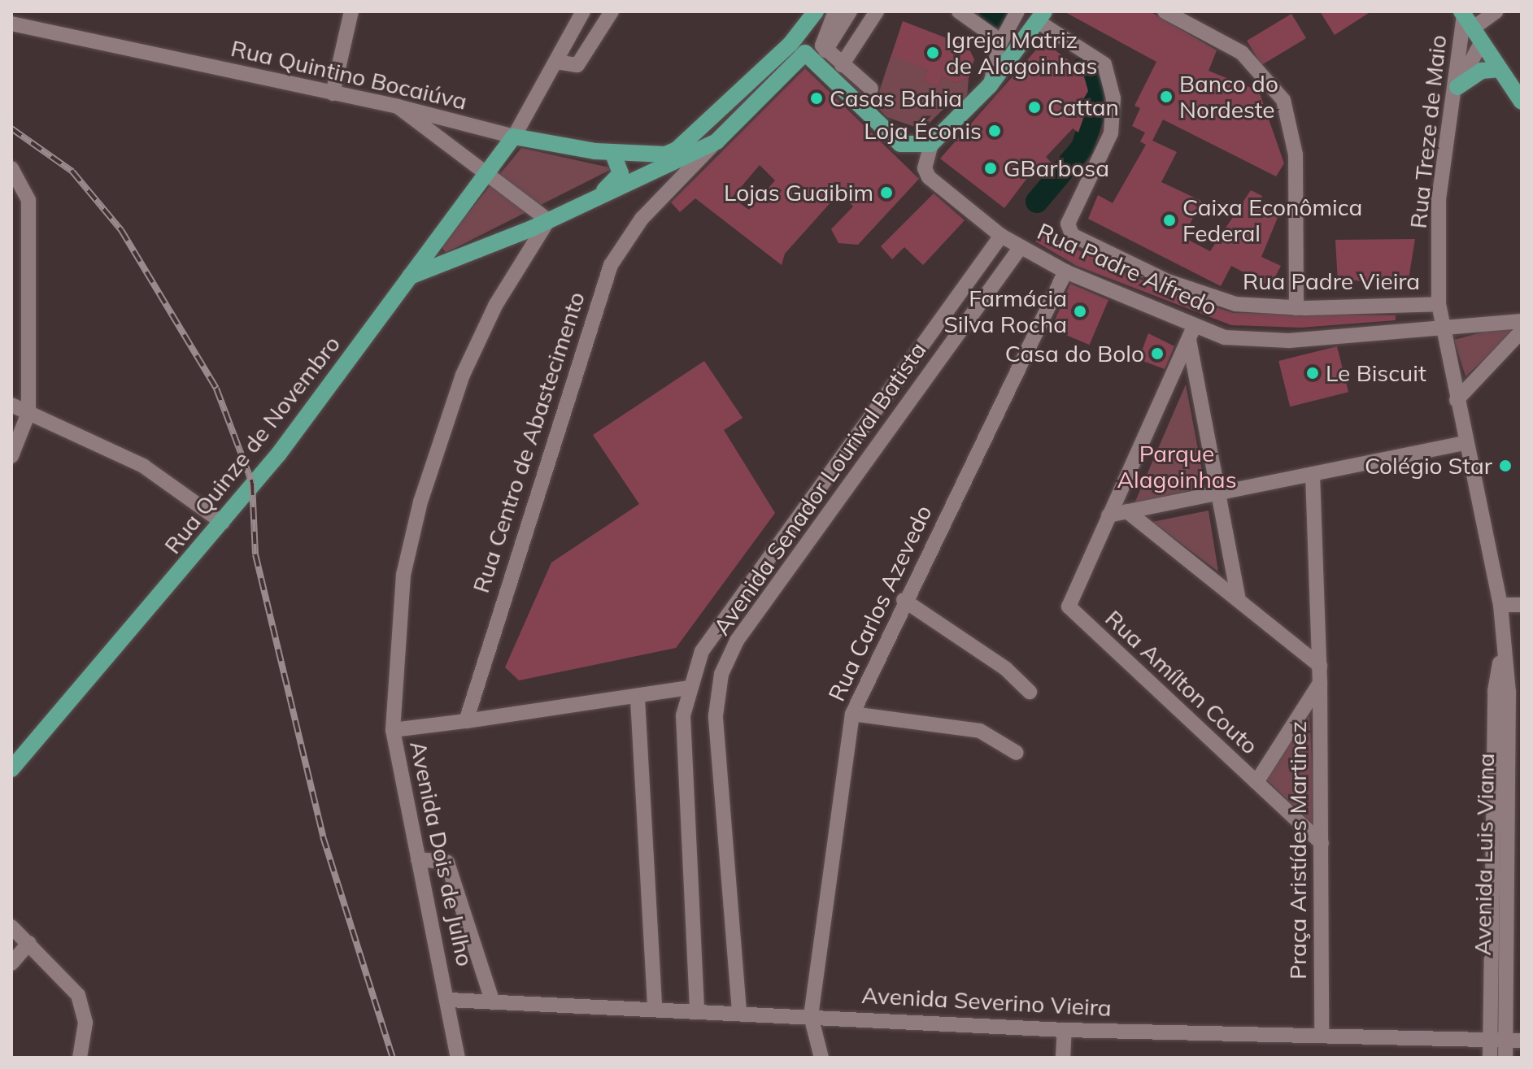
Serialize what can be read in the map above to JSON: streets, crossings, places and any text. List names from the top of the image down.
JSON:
{
  "streets": {
    "main road": ["Rua Quintino Bocaiúva", "Rua Quinze de Novembro"],
    "street": [
      "Rua Treze de Maio",
      "Rua Padre Alfredo",
      "Rua Padre Vieira",
      "Rua Centro de Abastecimento",
      "Avenida Senador Lourival Batista",
      "Rua Carlos Azevedo",
      "Rua Amílton Couto",
      "Praça Aristídes Martinez",
      "Avenida Dois de Julho",
      "Avenida Luis Viana",
      "Avenida Severino Vieira"
    ]
  },
  "crossings": [
    ["Rua Quintino Bocaiúva", "Rua Quinze de Novembro"],
    ["Rua Treze de Maio", "Rua Padre Alfredo"],
    ["Rua Treze de Maio", "Rua Padre Vieira"],
    ["Rua Treze de Maio", "Avenida Luis Viana"],
    ["Rua Padre Alfredo", "Avenida Senador Lourival Batista"],
    ["Rua Padre Alfredo", "Rua Carlos Azevedo"],
    ["Rua Padre Alfredo", "Avenida Luis Viana"],
    ["Avenida Senador Lourival Batista", "Avenida Severino Vieira"],
    ["Rua Carlos Azevedo", "Avenida Severino Vieira"],
    ["Rua Amílton Couto", "Praça Aristídes Martinez"],
    ["Praça Aristídes Martinez", "Avenida Severino Vieira"],
    ["Avenida Dois de Julho", "Avenida Severino Vieira"],
    ["Avenida Luis Viana", "Avenida Severino Vieira"]
  ],
  "parks": ["Parque Alagoinhas"],
  "places": [
    "Igreja Matriz de Alagoinhas",
    "Banco do Nordeste",
    "Casas Bahia",
    "Cattan",
    "Loja Éconis",
    "GBarbosa",
    "Lojas Guaibim",
    "Caixa Econômica Federal",
    "Farmácia Silva Rocha",
    "Casa do Bolo",
    "Le Biscuit",
    "Colégio Star"
  ]
}
